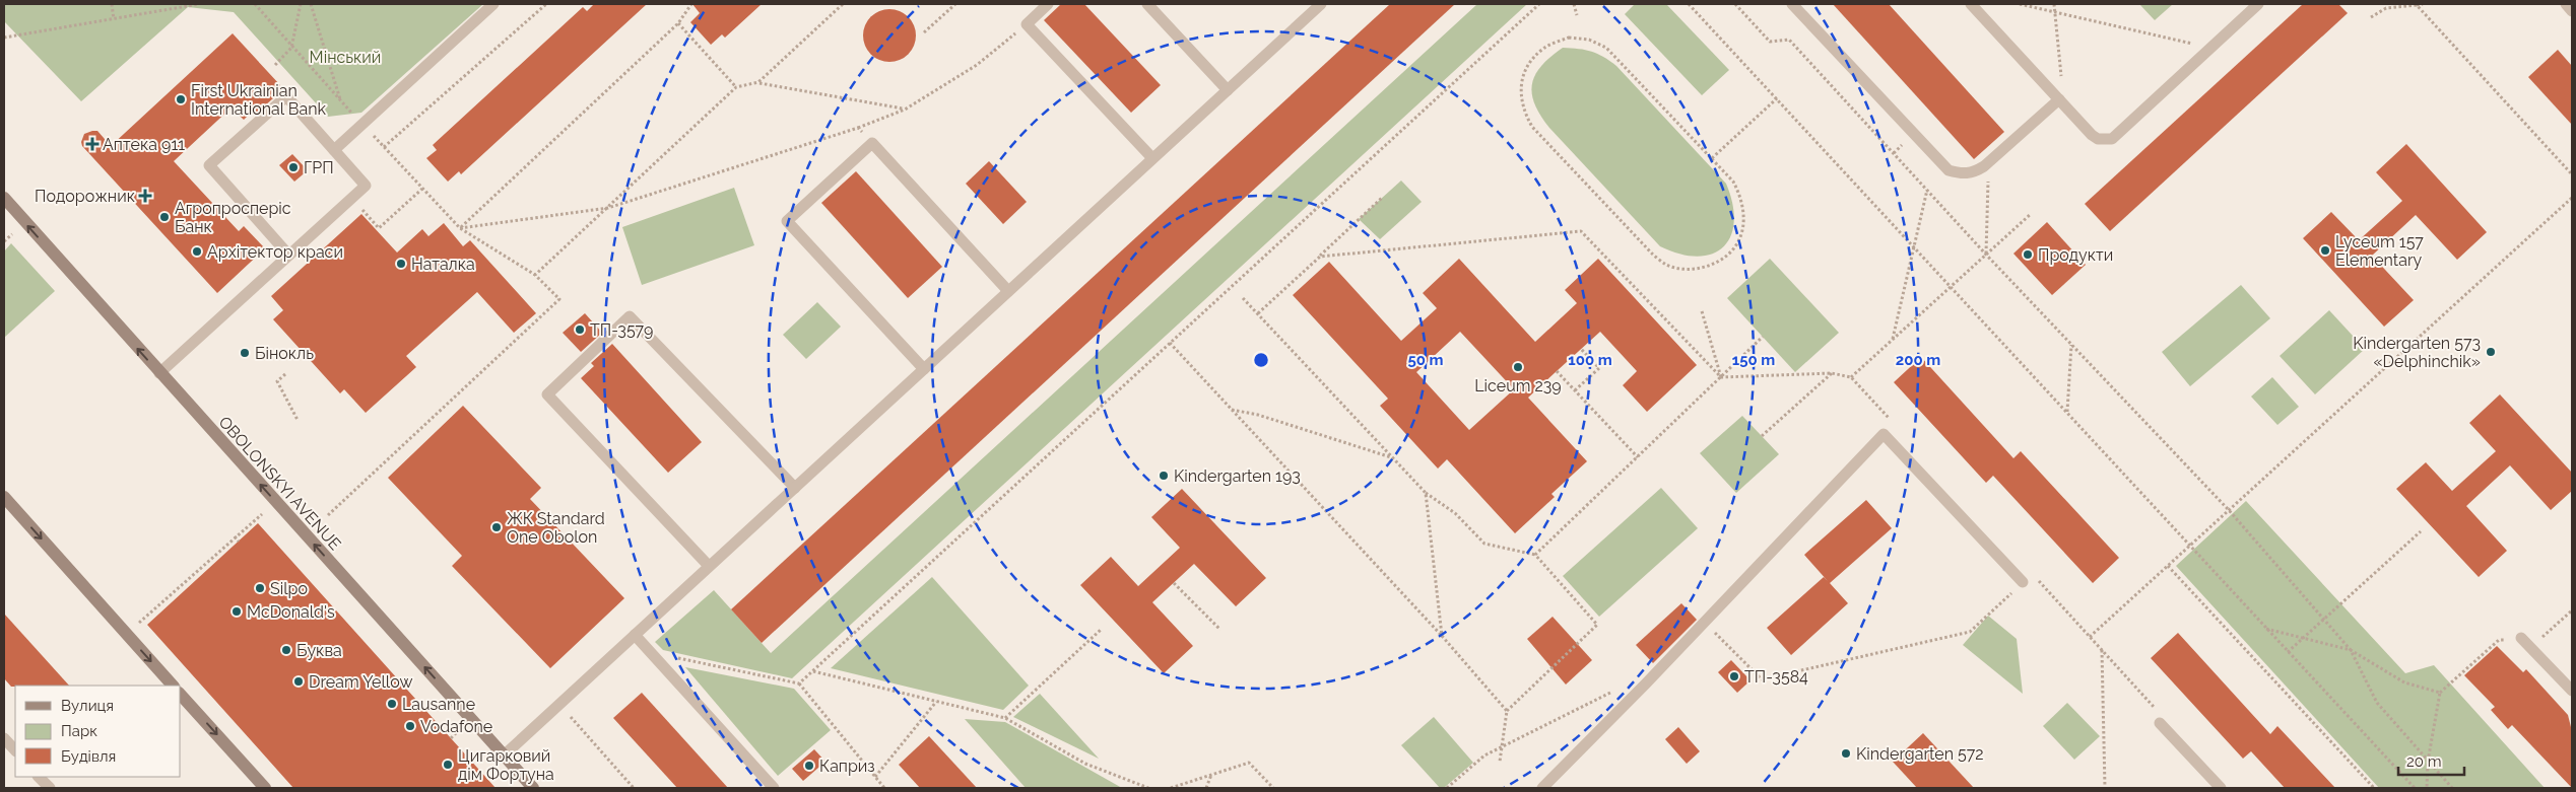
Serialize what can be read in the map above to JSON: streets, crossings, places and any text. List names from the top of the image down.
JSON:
{
  "streets": {
    "main road": ["OBOLONSKYI AVENUE"]
  },
  "one_way": ["OBOLONSKYI AVENUE"],
  "parks": ["Мінський"],
  "places": {
    "other": [
      "First Ukrainian International Bank",
      "ГРП",
      "Агропросперіс Банк",
      "Lyceum 157 Elementary",
      "Архітектор краси",
      "Продукти",
      "Наталка",
      "ТП-3579",
      "Kindergarten 573 «Delphinchik»",
      "Бінокль",
      "Liceum 239",
      "Kindergarten 193",
      "ЖК Standard One Obolon",
      "Silpo",
      "McDonald's",
      "Буква",
      "ТП-3584",
      "Dream Yellow",
      "Lausanne",
      "Vodafone",
      "Kindergarten 572",
      "Цигарковий дім Фортуна",
      "Каприз"
    ],
    "health": ["Аптека 911", "Подорожник"]
  },
  "legend": ["Вулиця", "Парк", "Будівля"],
  "scale_bar": "20 m",
  "rings": [
    "50 m",
    "100 m",
    "150 m",
    "200 m"
  ]
}
